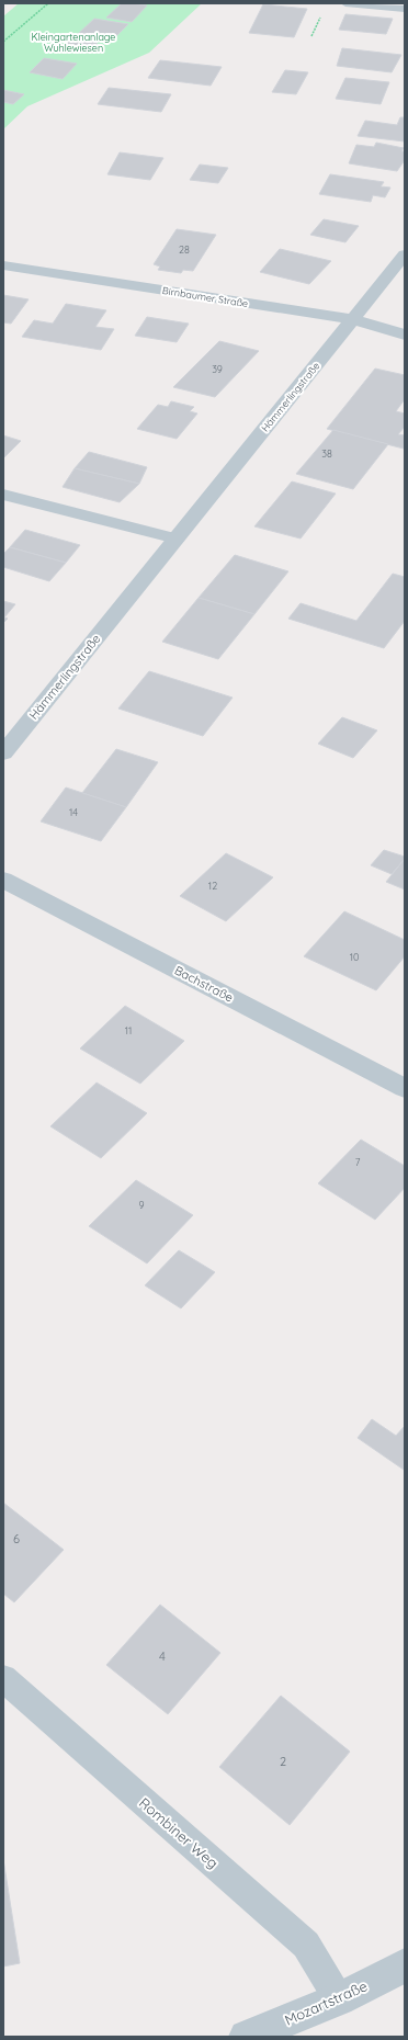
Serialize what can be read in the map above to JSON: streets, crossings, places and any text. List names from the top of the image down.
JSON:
{
  "streets": {
    "street": [
      "Birnbaumer Straße",
      "Hämmerlingstraße",
      "Bachstraße",
      "Mozartstraße"
    ],
    "lane": ["Rombiner Weg"]
  },
  "crossings": [
    ["Birnbaumer Straße", "Hämmerlingstraße"],
    ["Rombiner Weg", "Mozartstraße"]
  ],
  "parks": ["Kleingartenanlage Wuhlewiesen"],
  "house_numbers": [
    "28",
    "39",
    "38",
    "14",
    "12",
    "10",
    "11",
    "7",
    "9",
    "6",
    "4",
    "2"
  ]
}
